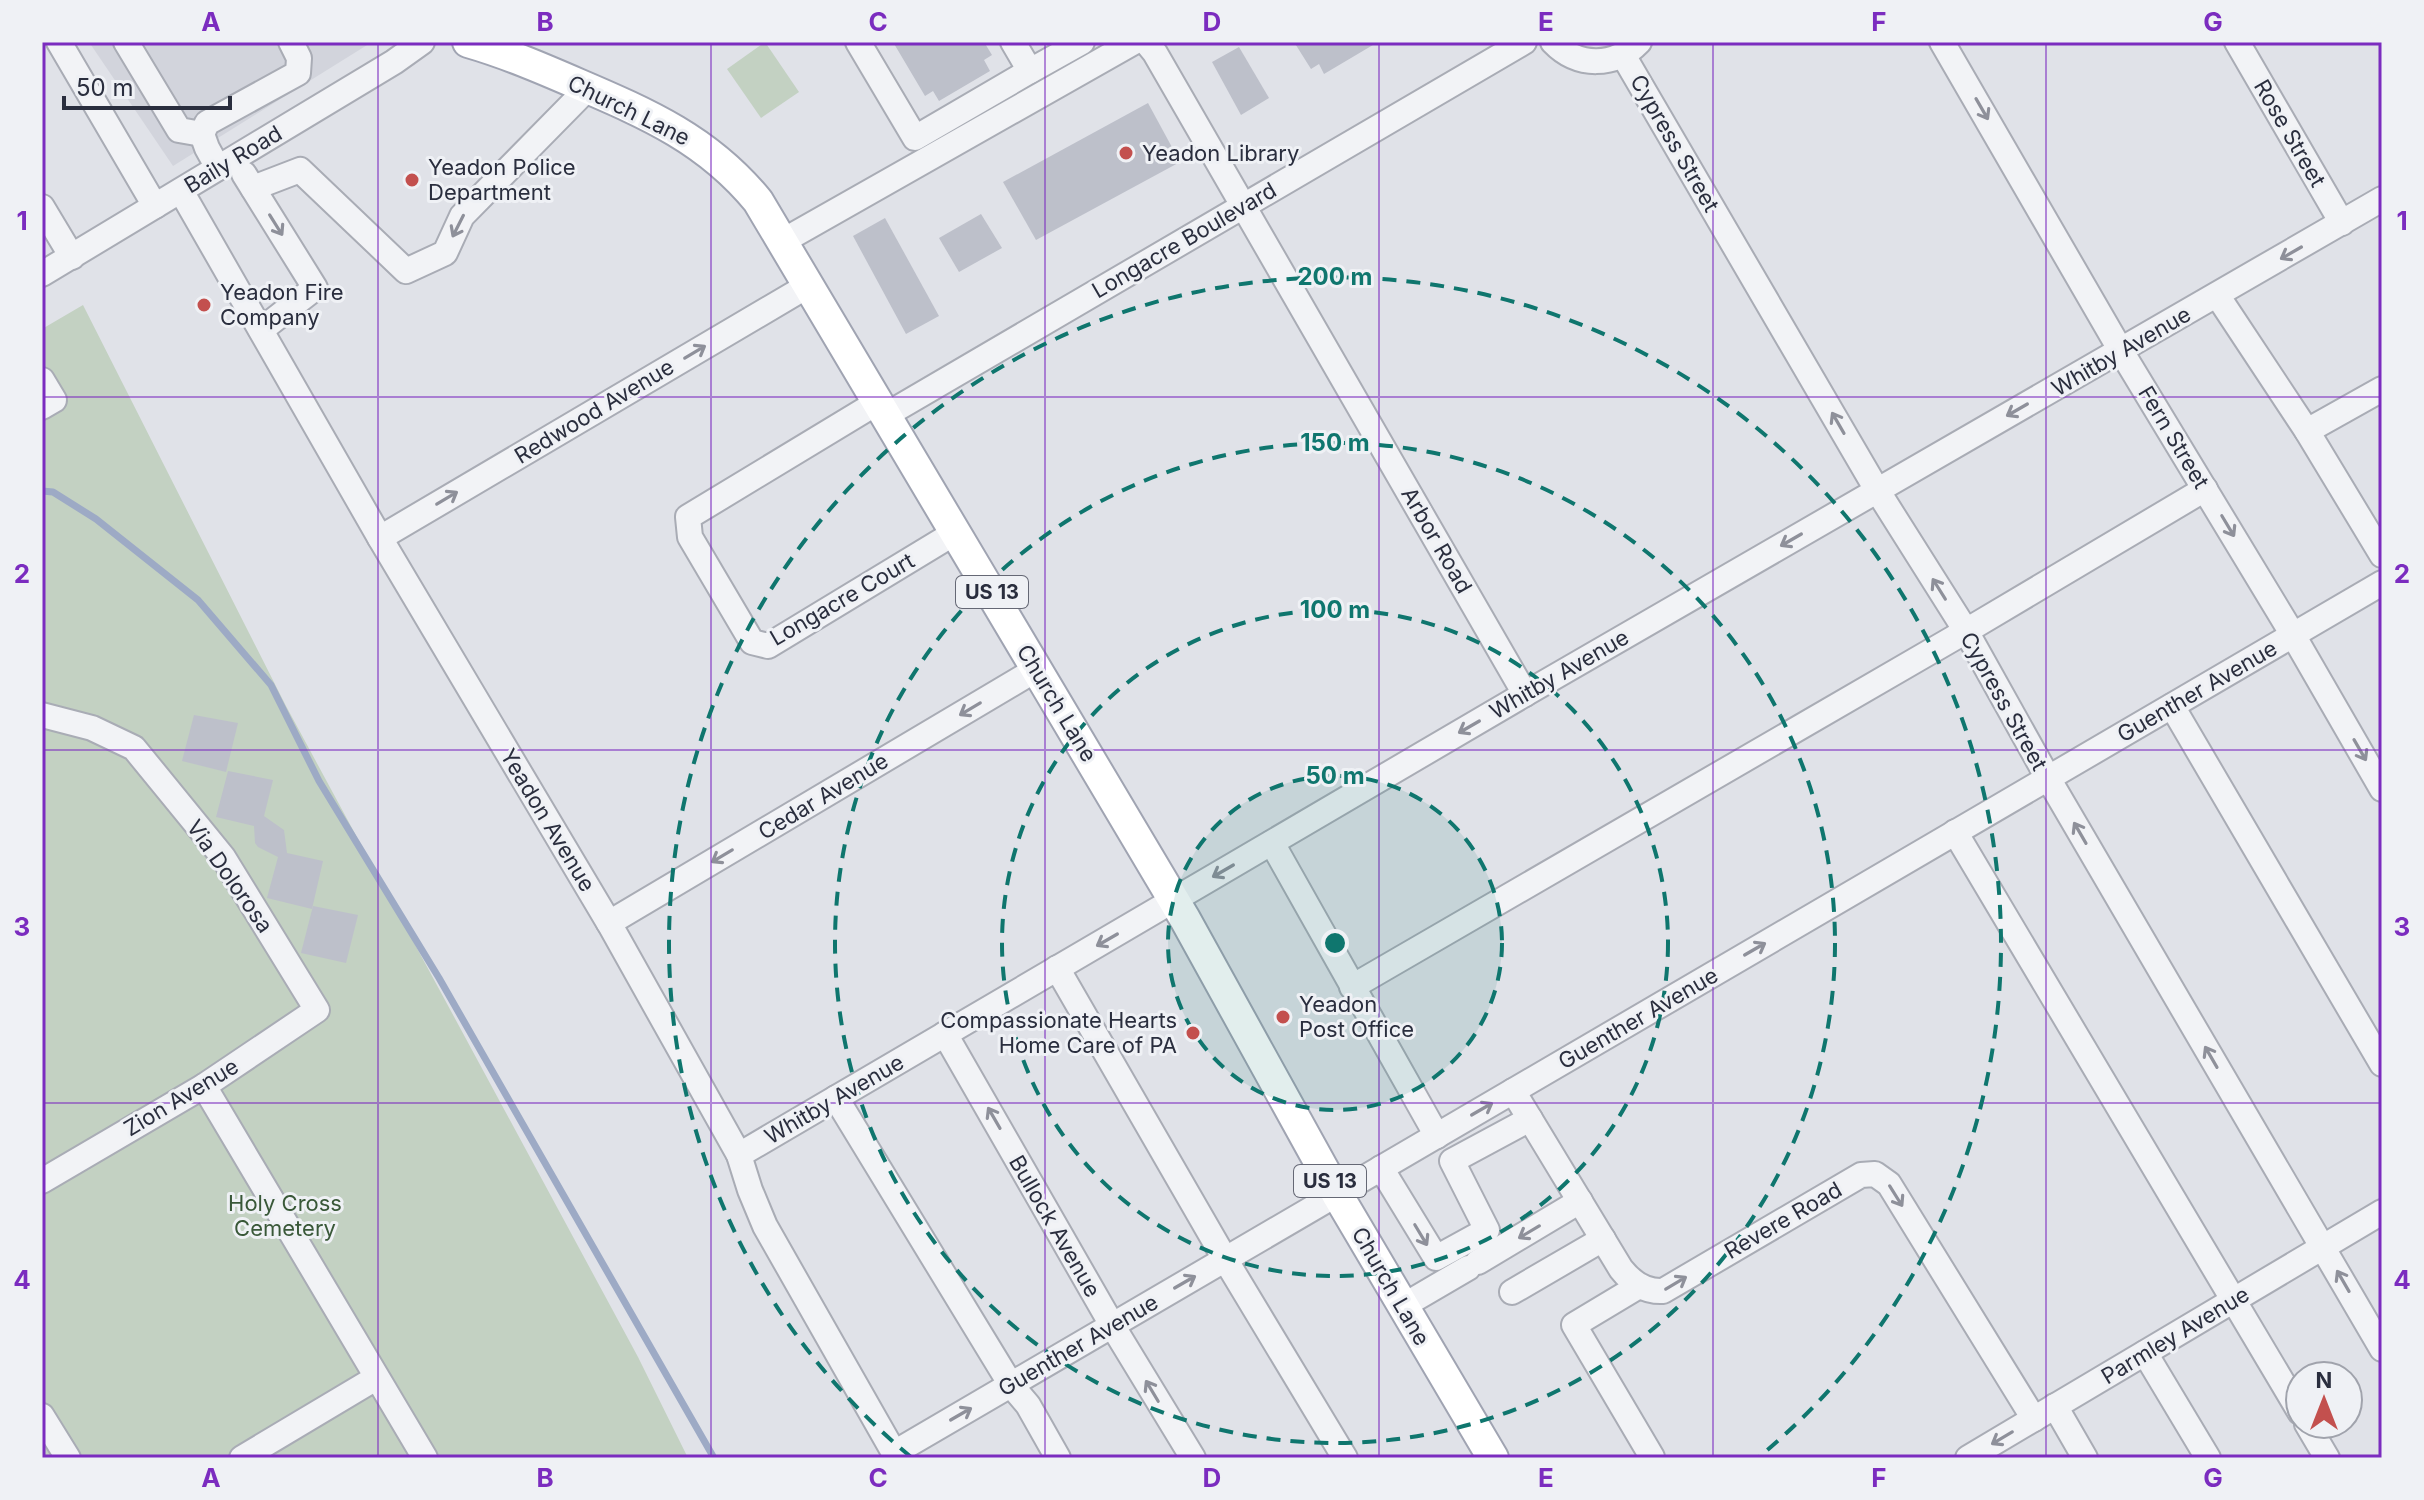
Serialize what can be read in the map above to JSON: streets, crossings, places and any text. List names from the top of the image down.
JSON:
{
  "streets": {
    "main road": ["Church Lane", "US 13"],
    "street": [
      "Rose Street",
      "Cypress Street",
      "Baily Road",
      "Longacre Boulevard",
      "Whitby Avenue",
      "Redwood Avenue",
      "Fern Street",
      "Arbor Road",
      "Longacre Court",
      "Guenther Avenue",
      "Cedar Avenue",
      "Yeadon Avenue",
      "Via Dolorosa",
      "Zion Avenue",
      "Revere Road",
      "Bullock Avenue",
      "Parmley Avenue"
    ]
  },
  "crossings": [
    ["Church Lane", "Longacre Boulevard"],
    ["Church Lane", "Whitby Avenue"],
    ["Church Lane", "Redwood Avenue"],
    ["Church Lane", "Longacre Court"],
    ["Church Lane", "Guenther Avenue"],
    ["Church Lane", "Cedar Avenue"],
    ["Rose Street", "Whitby Avenue"],
    ["Cypress Street", "Whitby Avenue"],
    ["Cypress Street", "Guenther Avenue"],
    ["Cypress Street", "Parmley Avenue"],
    ["Baily Road", "Yeadon Avenue"],
    ["Longacre Boulevard", "Arbor Road"],
    ["Longacre Boulevard", "Longacre Court"],
    ["Whitby Avenue", "Fern Street"],
    ["Whitby Avenue", "Arbor Road"],
    ["Whitby Avenue", "Yeadon Avenue"],
    ["Whitby Avenue", "Bullock Avenue"],
    ["Redwood Avenue", "Yeadon Avenue"],
    ["Fern Street", "Guenther Avenue"],
    ["Guenther Avenue", "Yeadon Avenue"],
    ["Guenther Avenue", "Bullock Avenue"],
    ["Cedar Avenue", "Yeadon Avenue"],
    ["Via Dolorosa", "Zion Avenue"],
    ["Revere Road", "Parmley Avenue"]
  ],
  "one_way": ["Redwood Avenue", "Cedar Avenue"],
  "parks": ["Holy Cross Cemetery"],
  "places": [
    "Yeadon Library",
    "Yeadon Police Department",
    "Yeadon Fire Company",
    "Yeadon Post Office",
    "Compassionate Hearts Home Care of PA"
  ],
  "scale_bar": "50 m",
  "north": "top",
  "grid": {
    "columns": [
      "A",
      "B",
      "C",
      "D",
      "E",
      "F",
      "G"
    ],
    "rows": [
      "1",
      "2",
      "3",
      "4"
    ]
  },
  "rings": [
    "200 m",
    "150 m",
    "100 m",
    "50 m"
  ]
}
